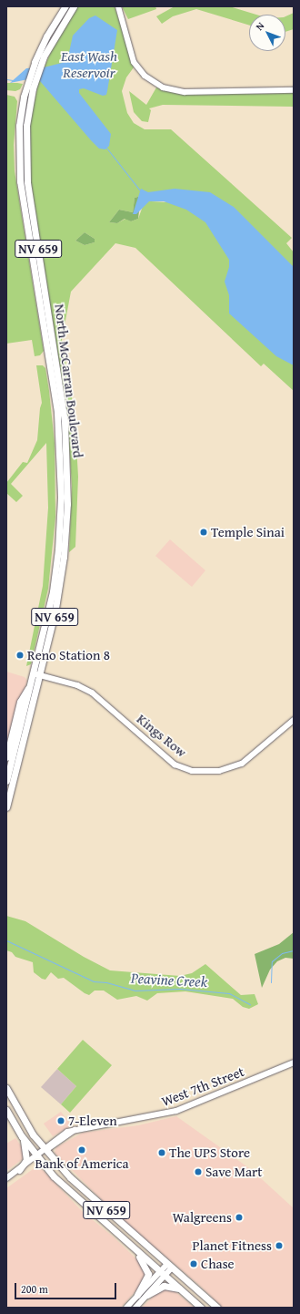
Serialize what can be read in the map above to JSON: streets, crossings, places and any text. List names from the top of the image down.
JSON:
{
  "streets": {
    "main road": [
      "NV 659",
      "North McCarran Boulevard",
      "Kings Row",
      "West 7th Street"
    ]
  },
  "crossings": [
    ["NV 659", "West 7th Street"],
    ["North McCarran Boulevard", "Kings Row"]
  ],
  "water": ["East Wash Reservoir", "Peavine Creek"],
  "places": [
    "Temple Sinai",
    "Reno Station 8",
    "7-Eleven",
    "Bank of America",
    "The UPS Store",
    "Save Mart",
    "Walgreens",
    "Planet Fitness",
    "Chase"
  ],
  "scale_bar": "200 m",
  "north": "top left"
}
